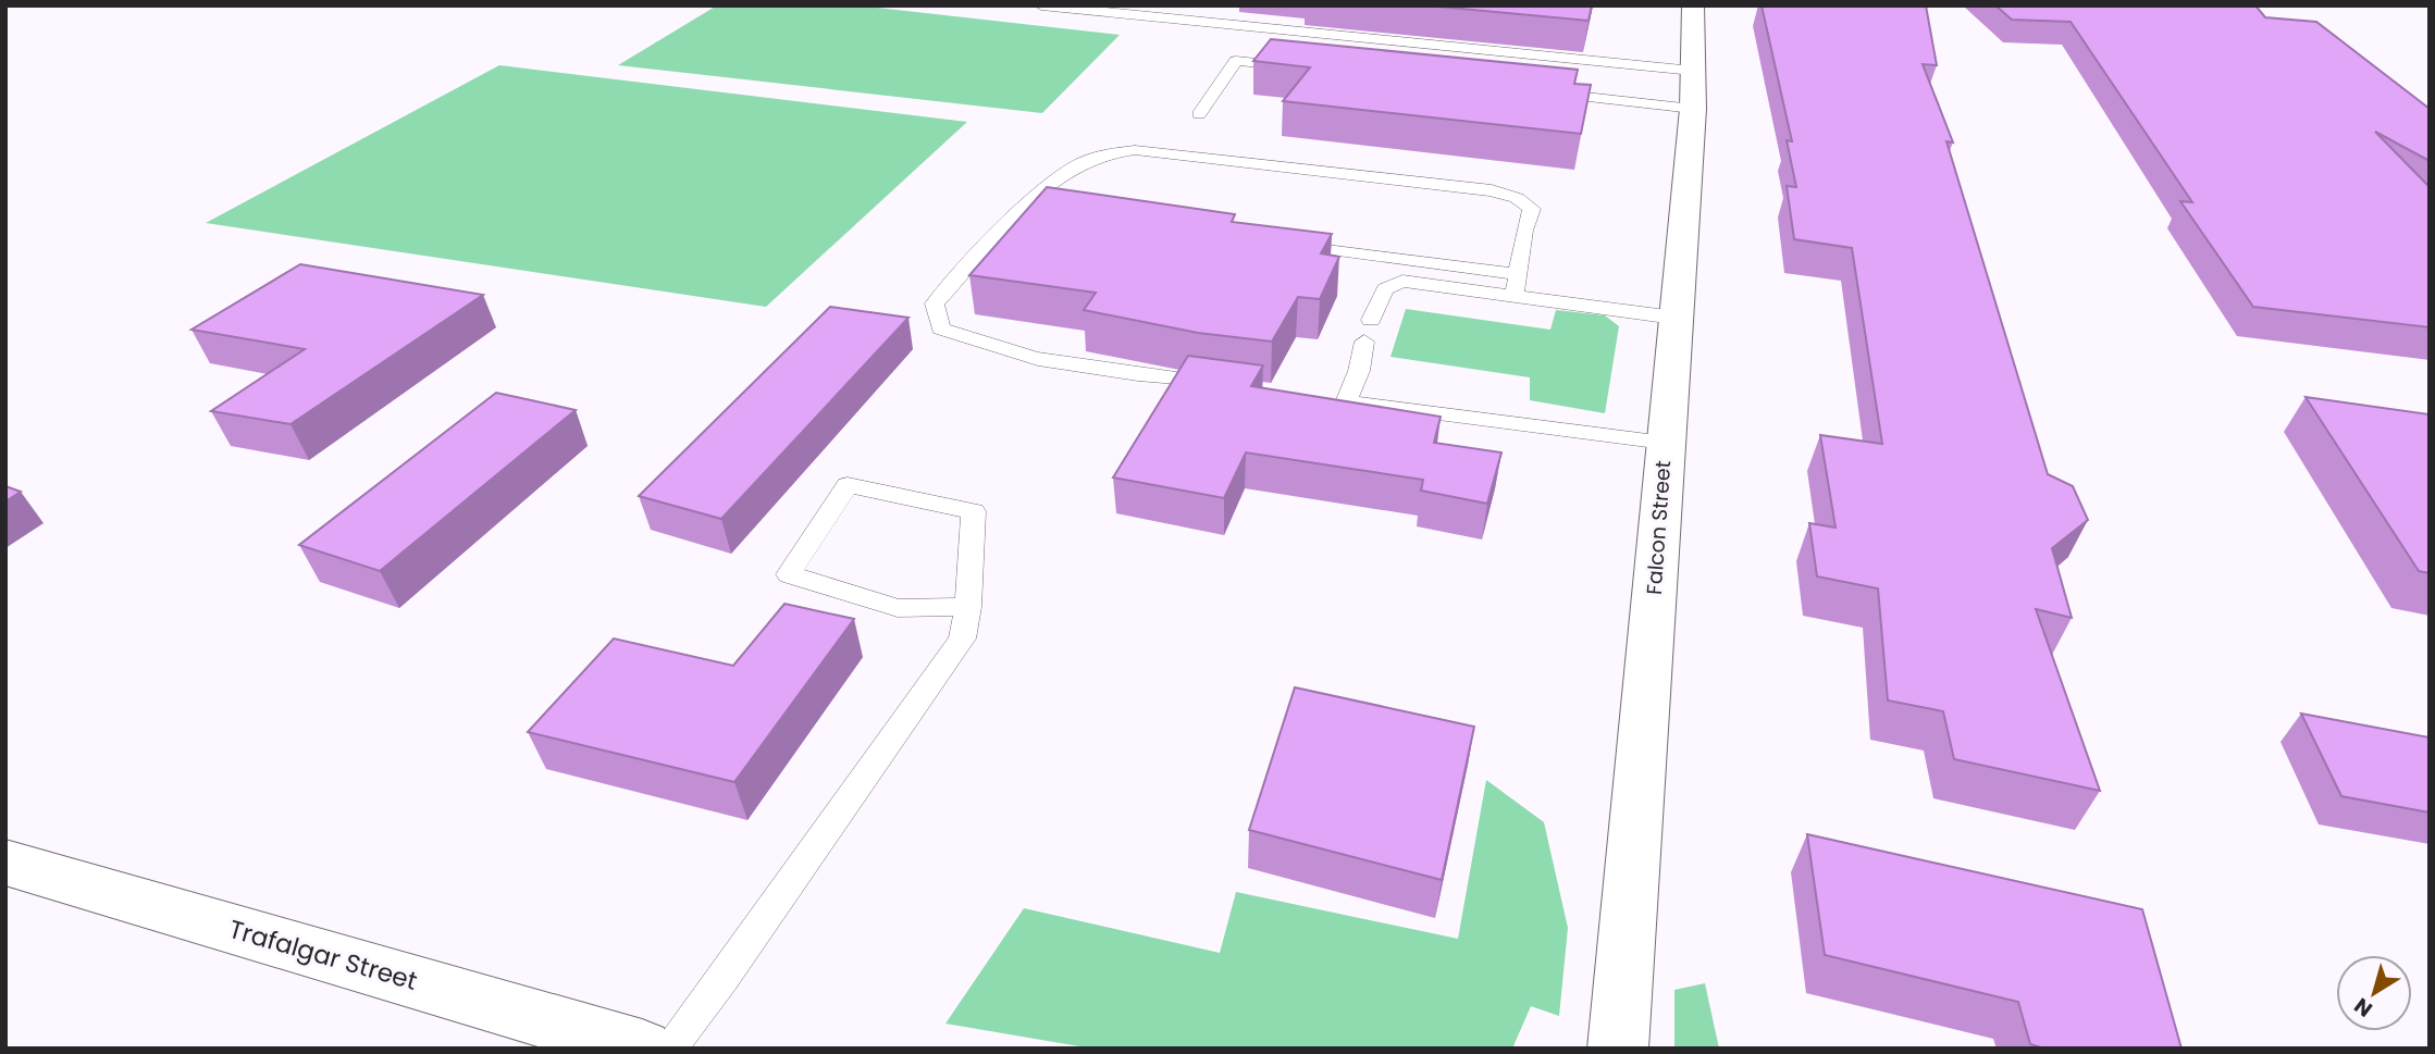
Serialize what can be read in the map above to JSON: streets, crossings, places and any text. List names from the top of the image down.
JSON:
{
  "streets": {
    "street": ["Falcon Street", "Trafalgar Street"]
  },
  "north": "bottom left"
}
